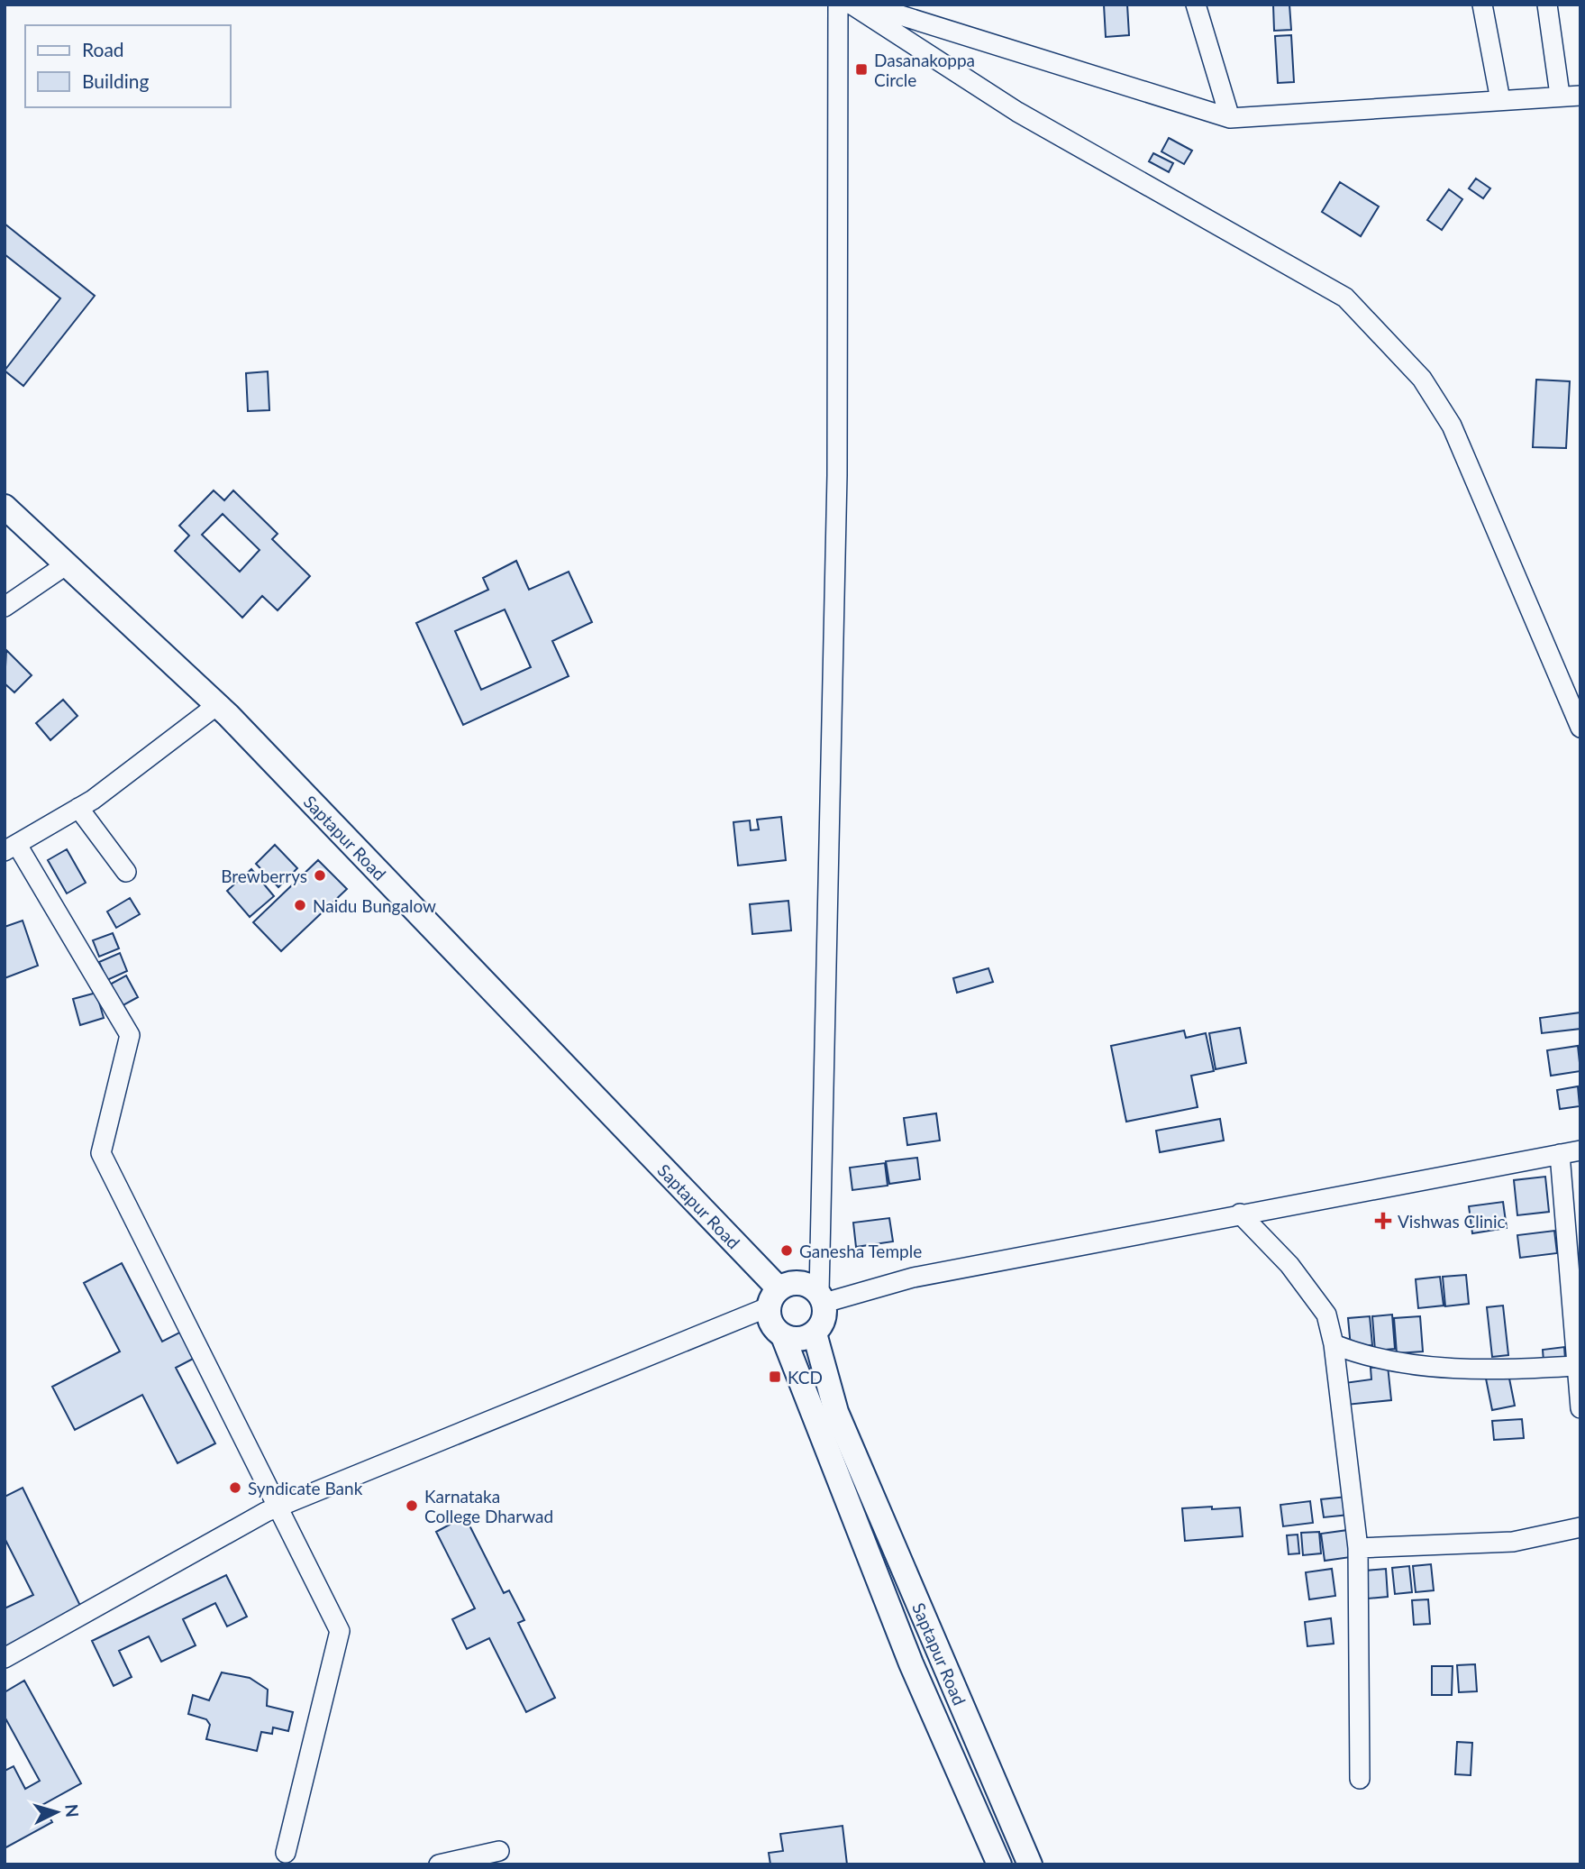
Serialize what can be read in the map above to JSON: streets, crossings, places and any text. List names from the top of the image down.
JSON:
{
  "streets": {
    "main road": ["Saptapur Road"]
  },
  "places": {
    "transit": ["Dasanakoppa Circle", "KCD"],
    "other": [
      "Brewberrys",
      "Naidu Bungalow",
      "Ganesha Temple",
      "Syndicate Bank",
      "Karnataka College Dharwad"
    ],
    "health": ["Vishwas Clinic"]
  },
  "legend": ["Road", "Building"],
  "north": "right"
}
